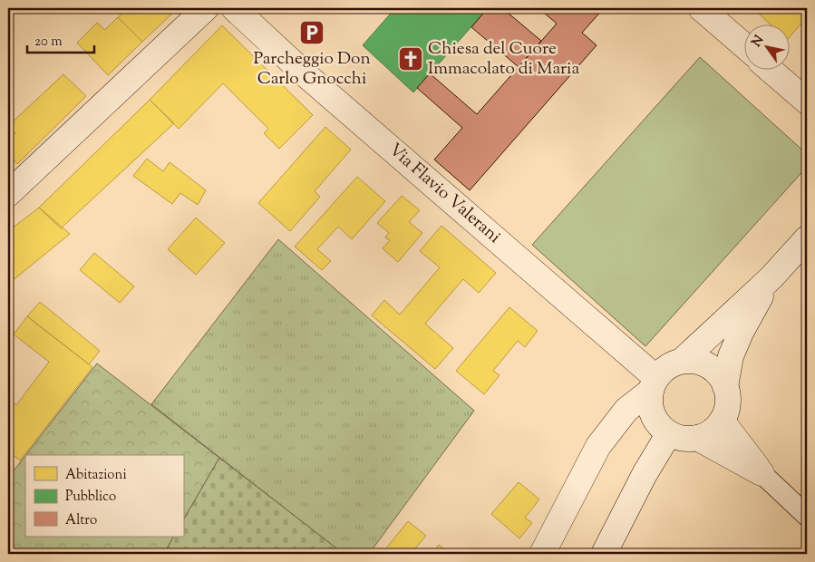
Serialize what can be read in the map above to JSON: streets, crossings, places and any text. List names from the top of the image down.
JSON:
{
  "streets": {
    "street": ["Via Flavio Valerani"]
  },
  "places": {
    "parking": ["Parcheggio Don Carlo Gnocchi"],
    "church": ["Chiesa del Cuore Immacolato di Maria"]
  },
  "legend": ["Abitazioni", "Pubblico", "Altro"],
  "scale_bar": "20 m",
  "north": "top left"
}
